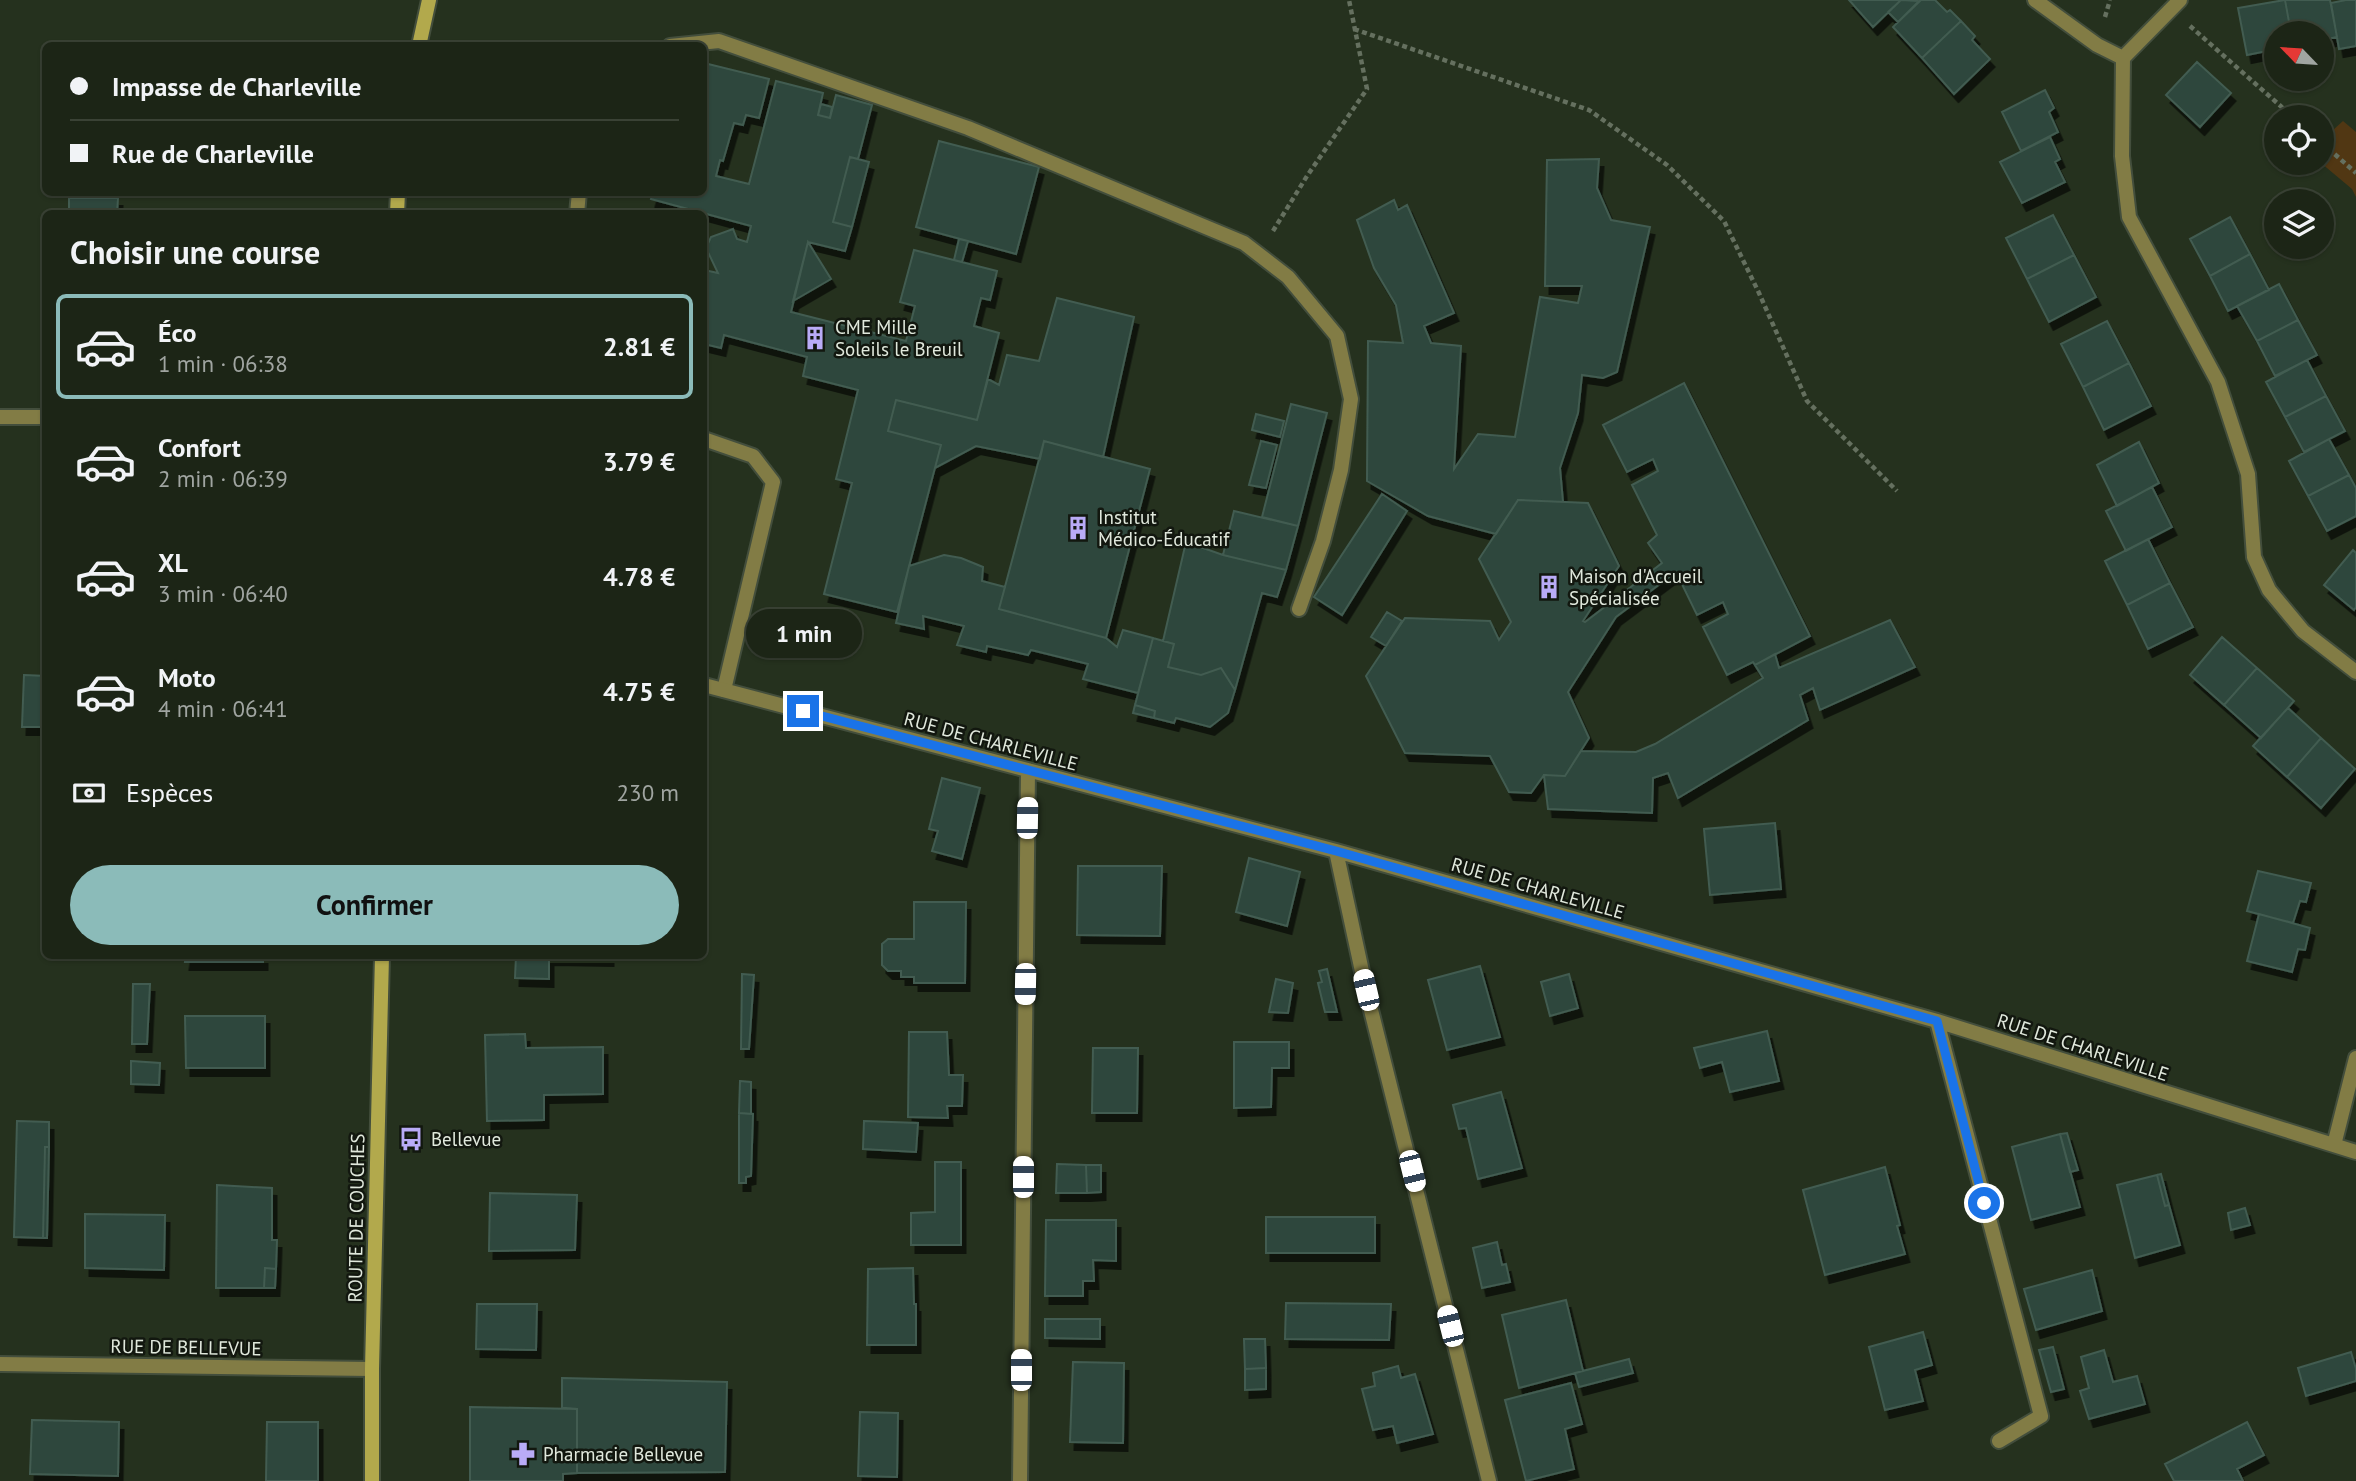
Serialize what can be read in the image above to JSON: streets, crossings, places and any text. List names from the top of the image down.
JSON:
{
  "streets": {
    "main road": ["ROUTE DE COUCHES"],
    "street": ["RUE DE CHARLEVILLE", "RUE DE BELLEVUE"]
  },
  "crossings": [
    ["ROUTE DE COUCHES", "RUE DE BELLEVUE"]
  ],
  "places": {
    "building": ["CME Mille Soleils le Breuil", "Institut Médico-Éducatif", "Maison d'Accueil Spécialisée"],
    "bus stop": ["Bellevue"],
    "pharmacy": ["Pharmacie Bellevue"]
  },
  "north": "top left",
  "page": {
    "banner": ["Impasse de Charleville", "Rue de Charleville"],
    "heading": "Choisir une course",
    "list": [
      {
        "name": "Éco",
        "note": "1 min · 06:38",
        "value": "2.81 €"
      },
      {
        "name": "Confort",
        "note": "2 min · 06:39",
        "value": "3.79 €"
      },
      {
        "name": "XL",
        "note": "3 min · 06:40",
        "value": "4.78 €"
      },
      {
        "name": "Moto",
        "note": "4 min · 06:41",
        "value": "4.75 €"
      }
    ],
    "bubble": "1 min",
    "pay": ["Espèces", "230 m"],
    "buttons": "Confirmer"
  }
}
